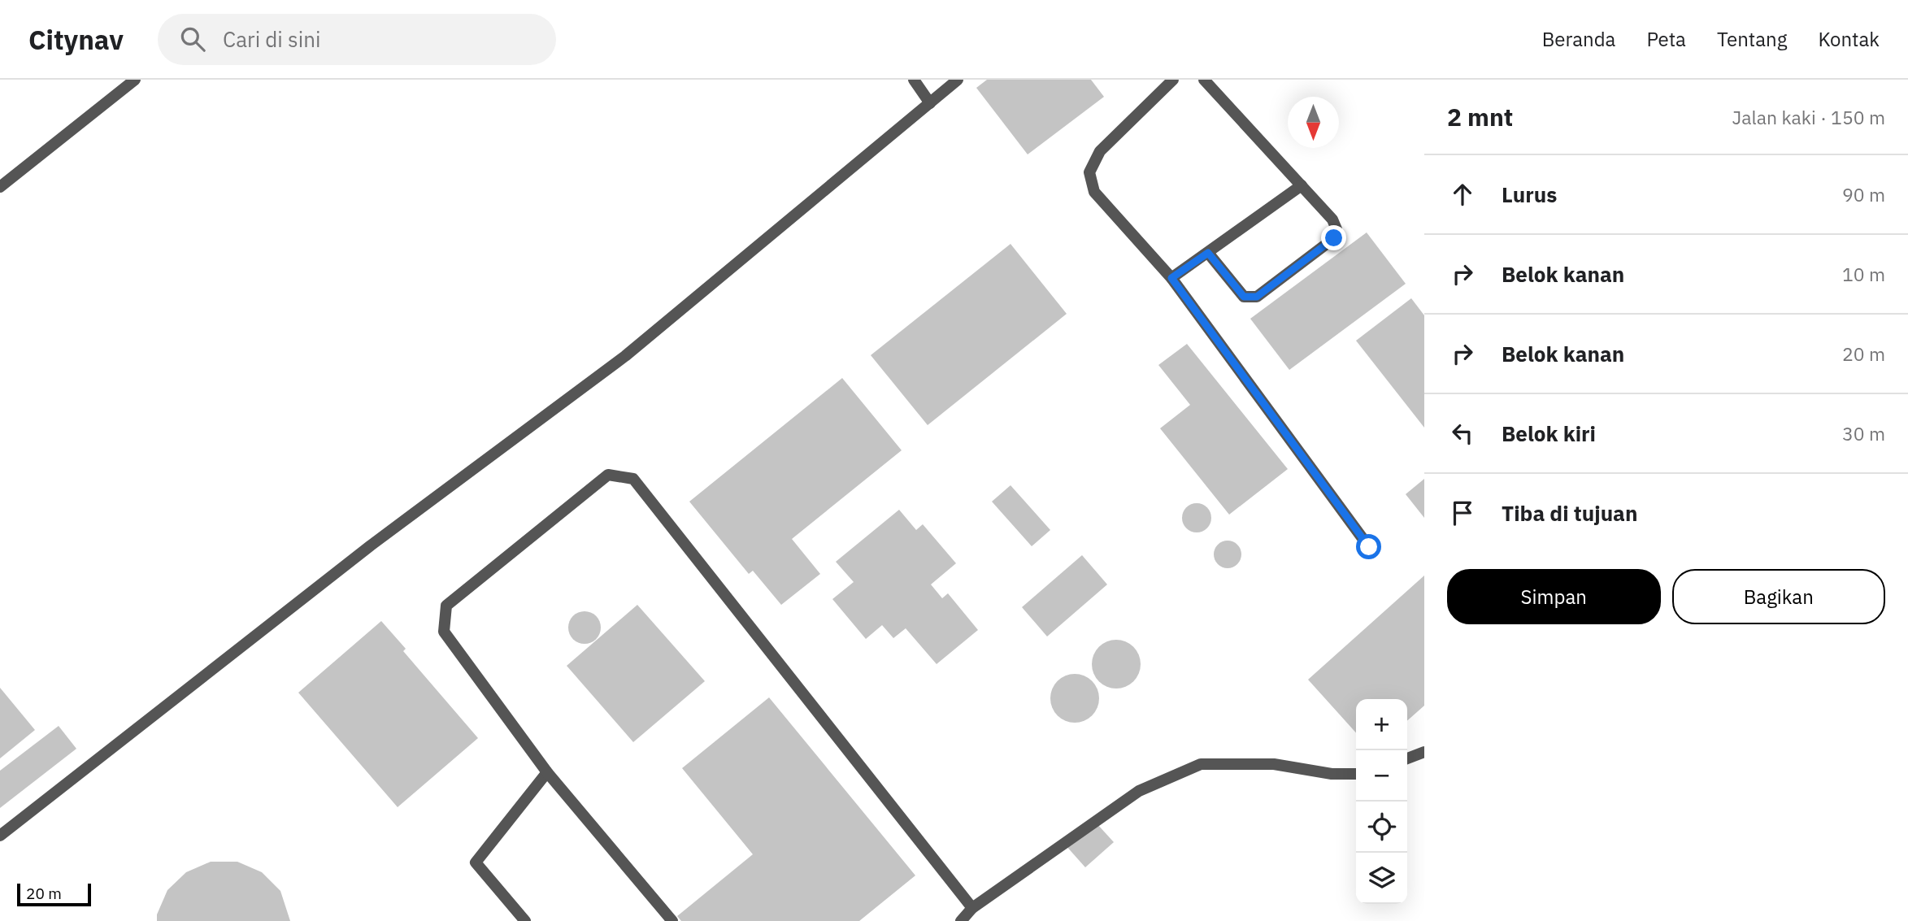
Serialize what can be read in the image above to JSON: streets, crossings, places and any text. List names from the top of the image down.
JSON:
{
  "scale_bar": "20 m",
  "north": "bottom",
  "page": {
    "header": "Citynav",
    "search": "Cari di sini",
    "nav": [
      "Beranda",
      "Peta",
      "Tentang",
      "Kontak"
    ],
    "heading": ["2 mnt", "Jalan kaki · 150 m"],
    "list": [
      ["Lurus", "90 m"],
      ["Belok kanan", "10 m"],
      ["Belok kanan", "20 m"],
      ["Belok kiri", "30 m"],
      "Tiba di tujuan"
    ],
    "buttons": ["Simpan", "Bagikan"],
    "map_buttons": ["+", "−"],
    "scale": "20 m"
  }
}
